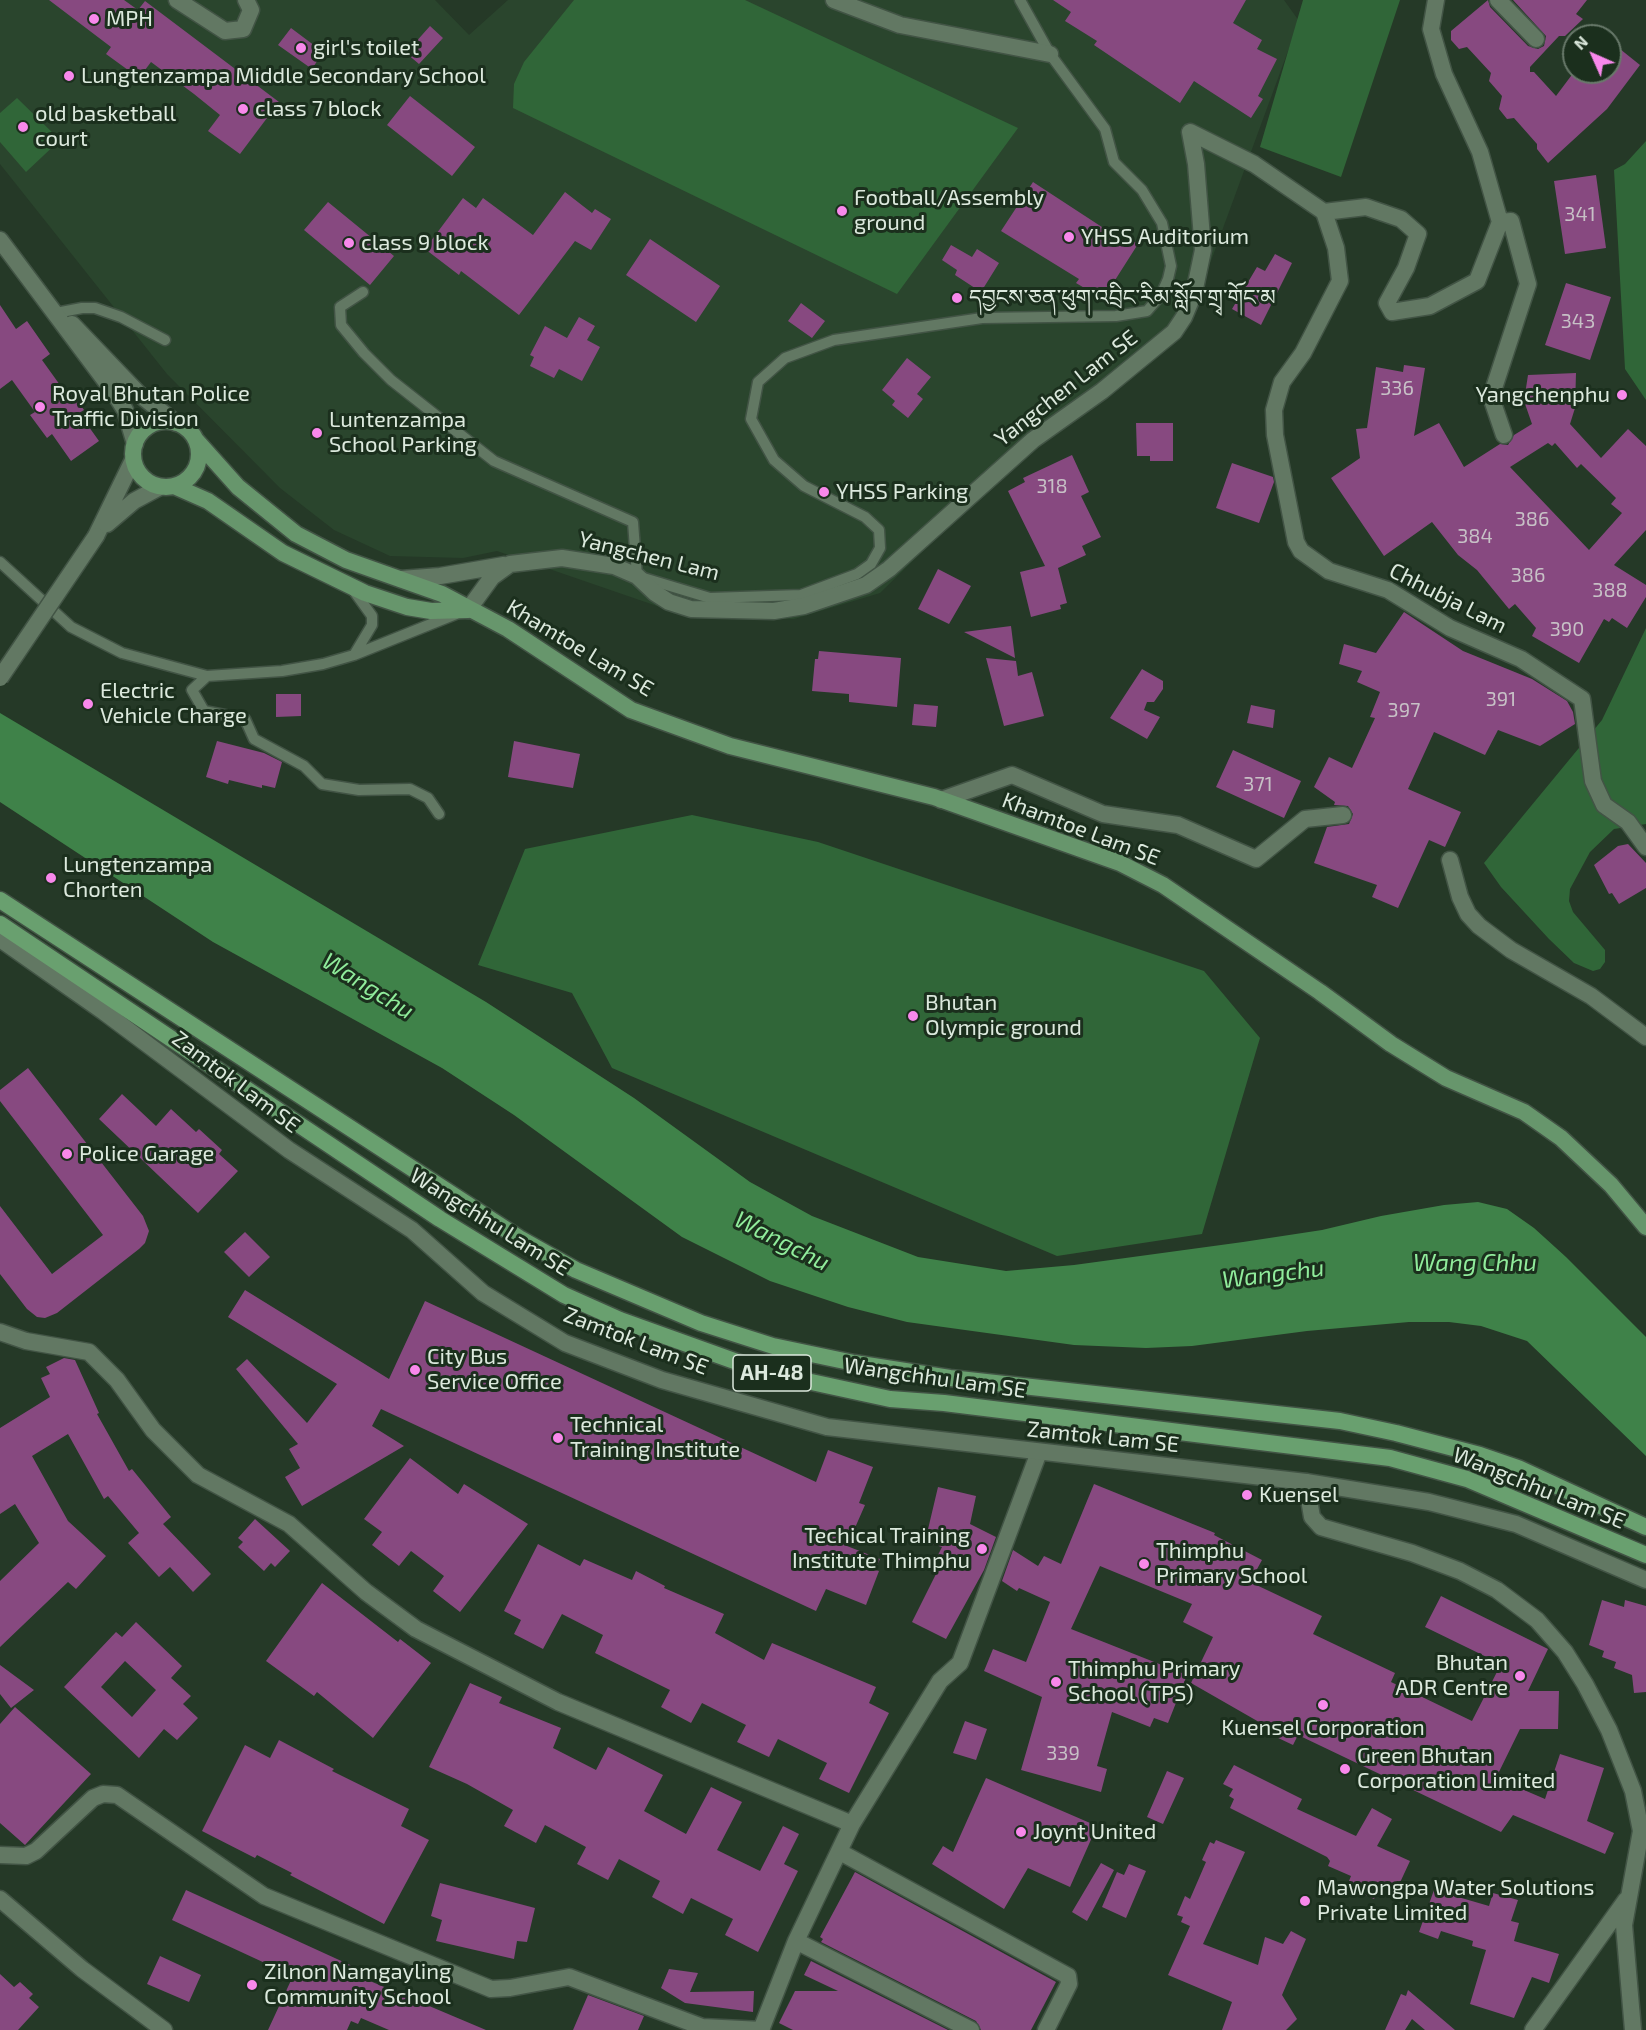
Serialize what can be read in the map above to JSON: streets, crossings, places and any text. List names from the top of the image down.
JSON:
{
  "streets": {
    "highway": ["Wangchhu Lam SE", "AH-48"],
    "main road": ["Khamtoe Lam SE"],
    "street": [
      "Yangchen Lam SE",
      "Yangchen Lam",
      "Chhubja Lam",
      "Zamtok Lam SE"
    ]
  },
  "crossings": [
    ["Yangchen Lam SE", "Yangchen Lam"],
    ["Yangchen Lam SE", "Chhubja Lam"],
    ["Yangchen Lam", "Khamtoe Lam SE"]
  ],
  "water": ["Wangchu", "Wang Chhu"],
  "places": [
    "MPH",
    "girl's toilet",
    "Lungtenzampa Middle Secondary School",
    "class 7 block",
    "old basketball court",
    "Football/Assembly ground",
    "YHSS Auditorium",
    "class 9 block",
    "དབྱངས་ཅན་ཕུག་འབྲིང་རིམ་སློབ་གྲྭ་གོང་མ",
    "Yangchenphu",
    "Royal Bhutan Police Traffic Division",
    "Luntenzampa School Parking",
    "YHSS Parking",
    "Electric Vehicle Charge",
    "Lungtenzampa Chorten",
    "Bhutan Olympic ground",
    "Police Garage",
    "City Bus Service Office",
    "Technical Training Institute",
    "Kuensel",
    "Techical Training Institute Thimphu",
    "Thimphu Primary School",
    "Bhutan ADR Centre",
    "Thimphu Primary School (TPS)",
    "Kuensel Corporation",
    "Green Bhutan Corporation Limited",
    "Joynt United",
    "Mawongpa Water Solutions Private Limited",
    "Zilnon Namgayling Community School"
  ],
  "house_numbers": [
    "341",
    "343",
    "336",
    "318",
    "386",
    "384",
    "386",
    "388",
    "390",
    "391",
    "397",
    "371",
    "339"
  ],
  "north": "top left"
}
